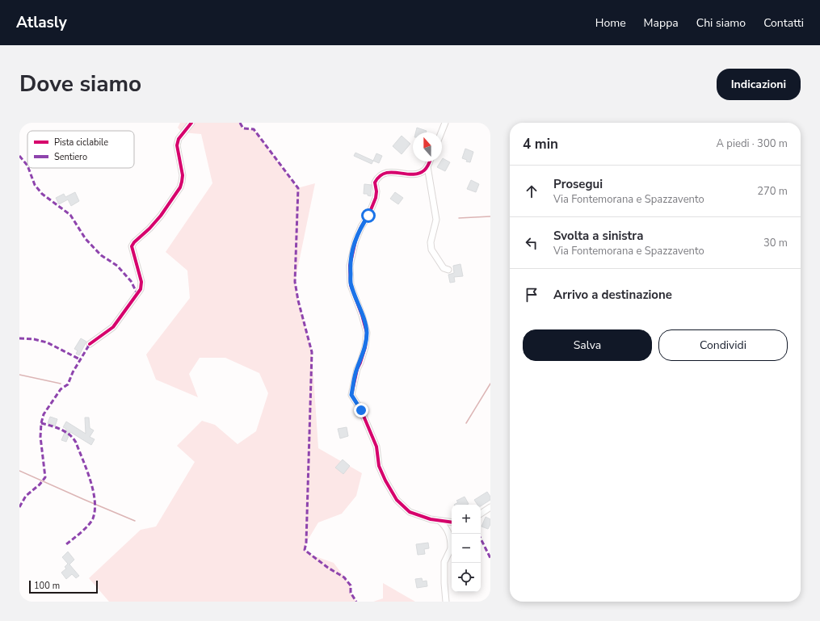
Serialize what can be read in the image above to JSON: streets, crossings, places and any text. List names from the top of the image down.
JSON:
{
  "legend": ["Pista ciclabile", "Sentiero"],
  "scale_bar": "100 m",
  "north": "top",
  "page": {
    "header": "Atlasly",
    "nav": [
      "Home",
      "Mappa",
      "Chi siamo",
      "Contatti"
    ],
    "title": "Dove siamo",
    "buttons": [
      "Indicazioni",
      ["Salva", "Condividi"]
    ],
    "heading": ["4 min", "A piedi · 300 m"],
    "list": [
      ["Prosegui", "Via Fontemorana e Spazzavento", "270 m"],
      ["Svolta a sinistra", "Via Fontemorana e Spazzavento", "30 m"],
      "Arrivo a destinazione"
    ],
    "map_buttons": ["+", "−"],
    "scale": "100 m"
  }
}
